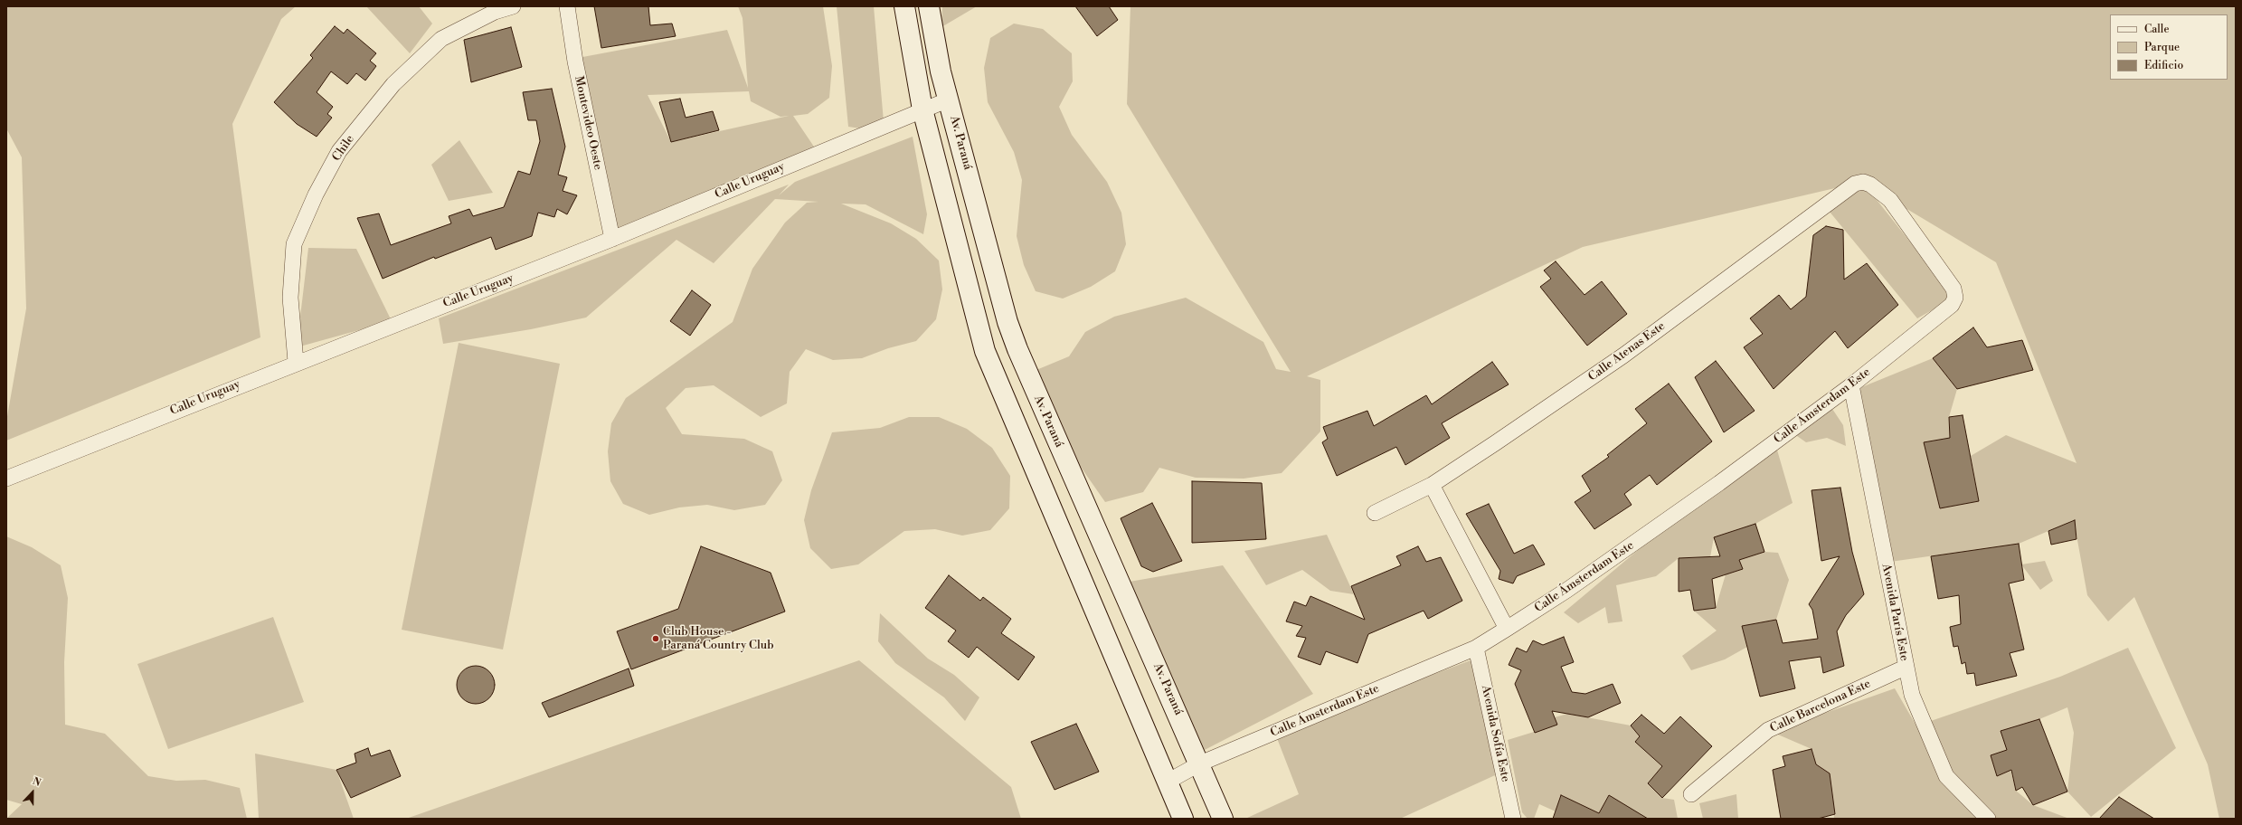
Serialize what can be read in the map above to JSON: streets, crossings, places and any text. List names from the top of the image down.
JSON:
{
  "streets": {
    "street": [
      "Montevideo Oeste",
      "Av. Paraná",
      "Chile",
      "Calle Uruguay",
      "Calle Atenas Este",
      "Calle Ámsterdam Este",
      "Avenida París Este",
      "Calle Barcelona Este",
      "Avenida Sofía Este"
    ]
  },
  "crossings": [
    ["Montevideo Oeste", "Calle Uruguay"],
    ["Av. Paraná", "Calle Uruguay"],
    ["Av. Paraná", "Calle Ámsterdam Este"],
    ["Chile", "Calle Uruguay"],
    ["Calle Atenas Este", "Calle Ámsterdam Este"],
    ["Calle Ámsterdam Este", "Avenida París Este"],
    ["Calle Ámsterdam Este", "Avenida Sofía Este"],
    ["Avenida París Este", "Calle Barcelona Este"]
  ],
  "places": ["Club House - Paraná Country Club"],
  "legend": ["Calle", "Parque", "Edificio"],
  "north": "top"
}
